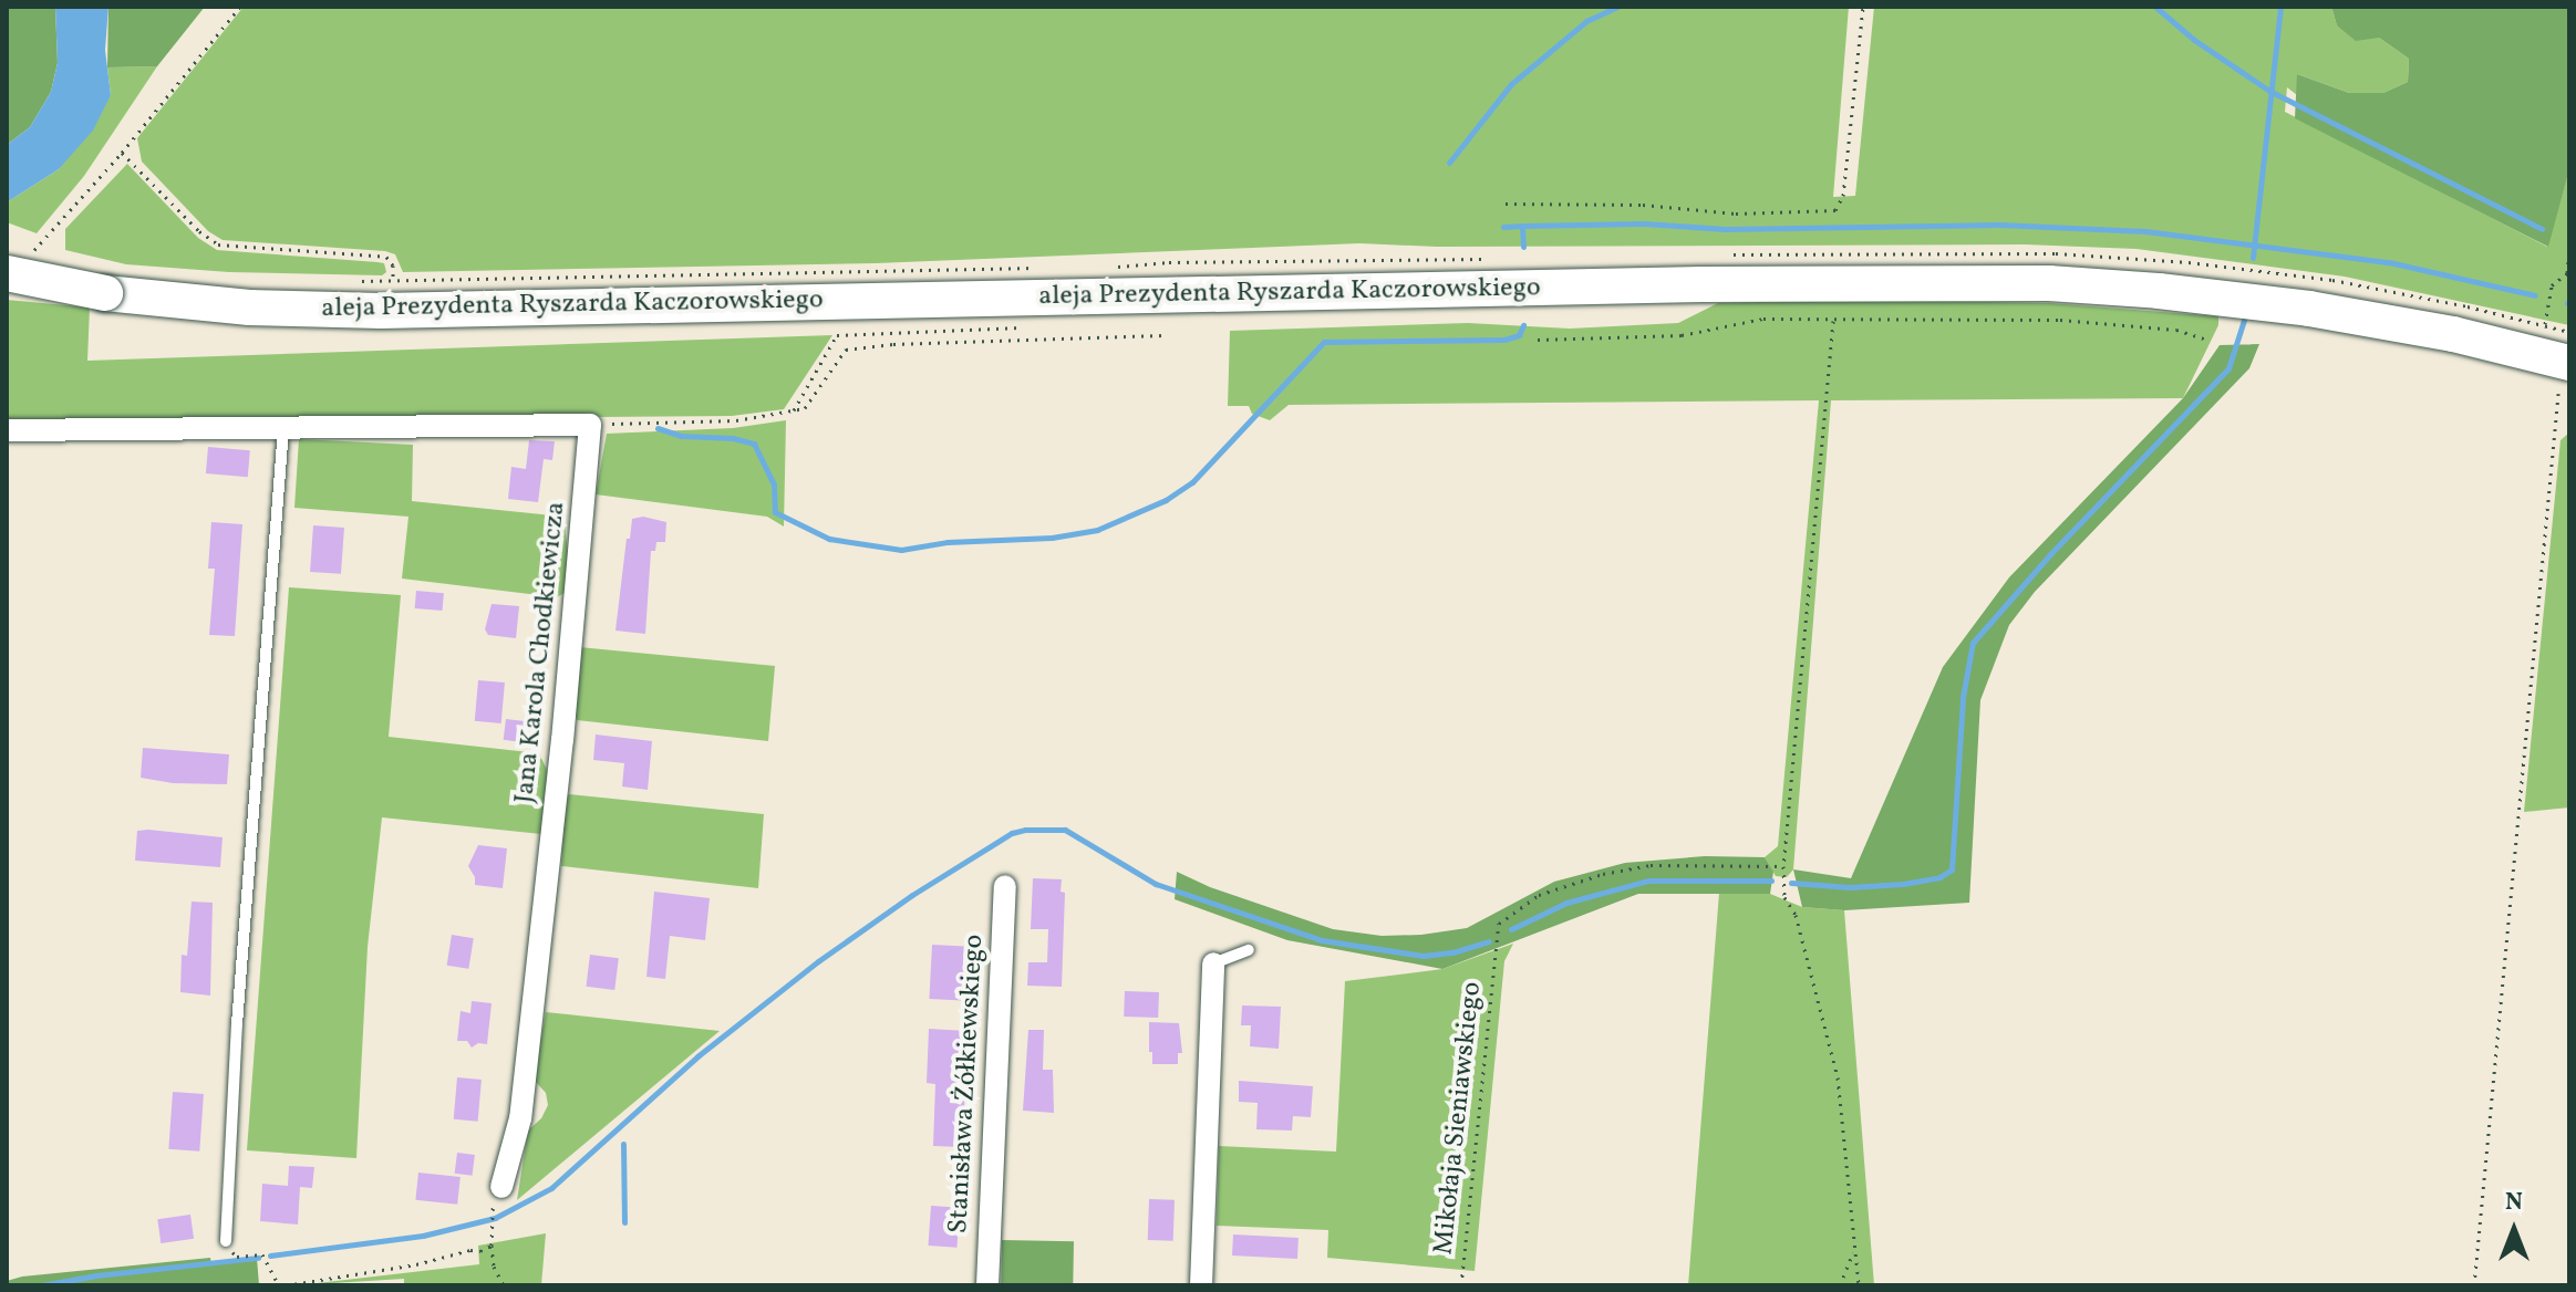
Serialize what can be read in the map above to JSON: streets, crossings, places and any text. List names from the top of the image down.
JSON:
{
  "streets": {
    "main road": ["aleja Prezydenta Ryszarda Kaczorowskiego"],
    "street": ["Jana Karola Chodkiewicza", "Stanisława Żółkiewskiego"],
    "path": ["Mikołaja Sieniawskiego"]
  },
  "north": "top"
}
